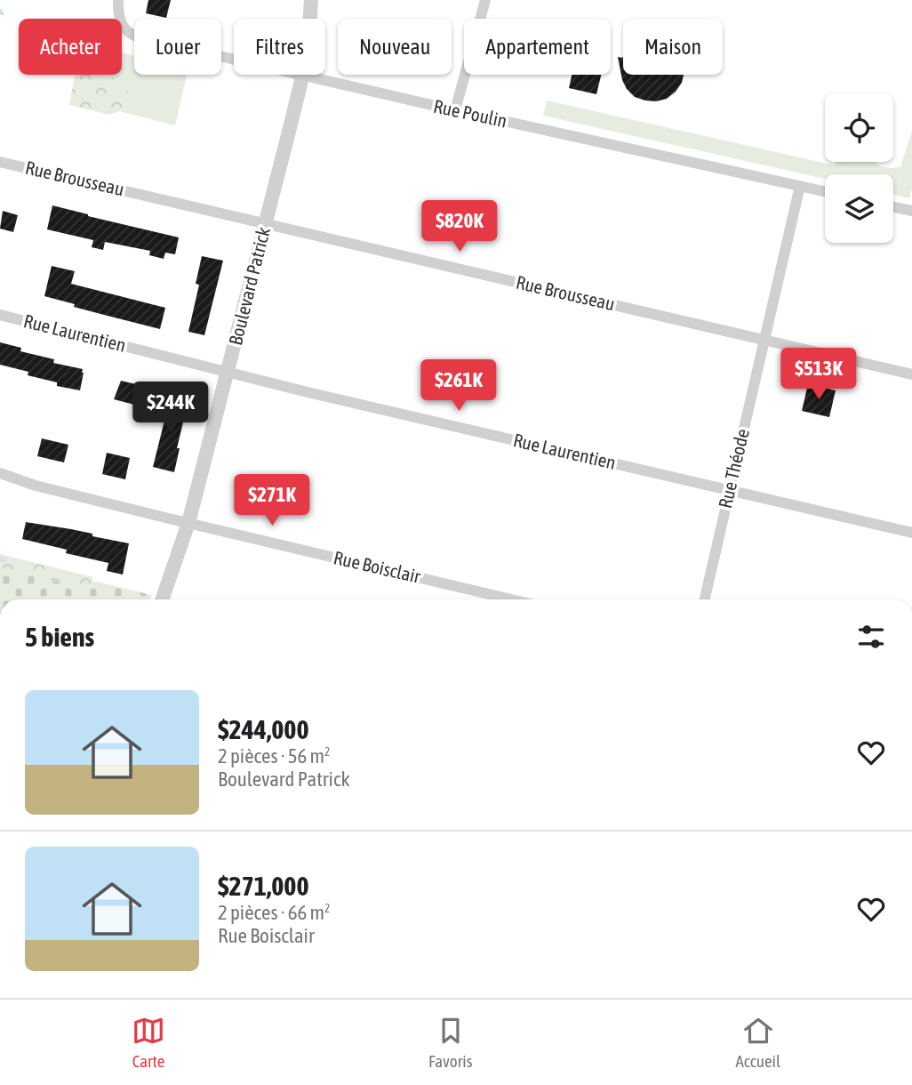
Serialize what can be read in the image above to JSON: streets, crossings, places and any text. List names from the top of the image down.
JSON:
{
  "streets": {
    "street": [
      "Rue Poulin",
      "Rue Brousseau",
      "Boulevard Patrick",
      "Rue Laurentien",
      "Rue Théode",
      "Rue Boisclair"
    ]
  },
  "crossings": [
    ["Rue Poulin", "Boulevard Patrick"],
    ["Rue Poulin", "Rue Théode"],
    ["Rue Brousseau", "Boulevard Patrick"],
    ["Rue Brousseau", "Rue Théode"],
    ["Boulevard Patrick", "Rue Laurentien"],
    ["Boulevard Patrick", "Rue Boisclair"],
    ["Rue Laurentien", "Rue Théode"]
  ],
  "page": {
    "chip": [
      "Acheter",
      "Louer",
      "Filtres",
      "Nouveau",
      "Appartement",
      "Maison"
    ],
    "price": [
      "$820K",
      "$513K",
      "$261K",
      "$244K",
      "$271K"
    ],
    "heading": "5 biens",
    "list": [
      {
        "name": "$244,000",
        "note": "2 pièces · 56 m² · Boulevard Patrick"
      },
      {
        "name": "$271,000",
        "note": "2 pièces · 66 m² · Rue Boisclair"
      }
    ],
    "tabs": ["Carte", "Favoris", "Accueil"]
  }
}
